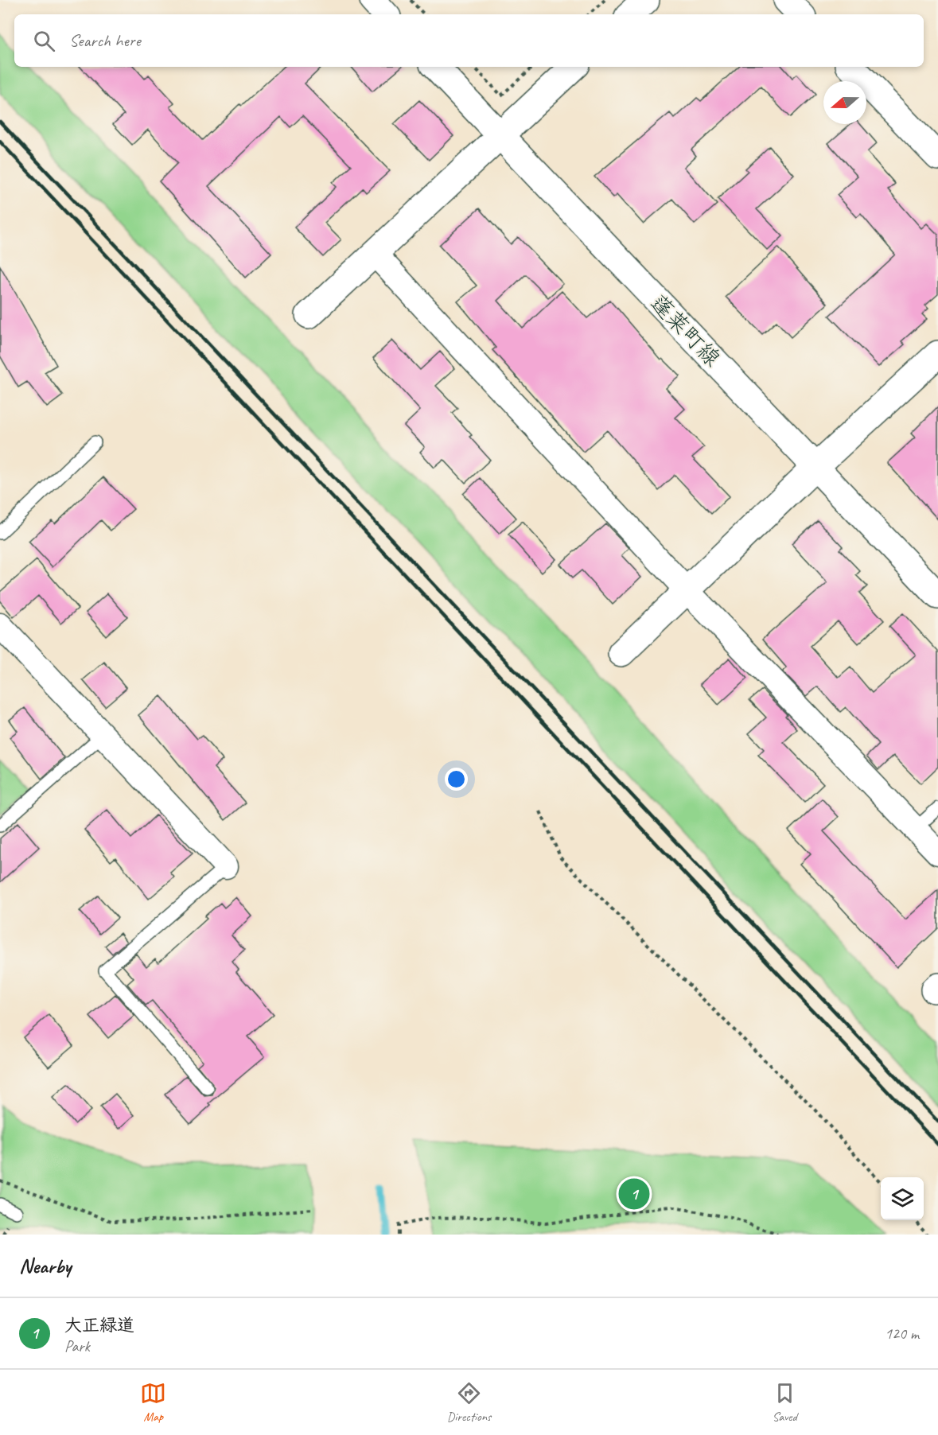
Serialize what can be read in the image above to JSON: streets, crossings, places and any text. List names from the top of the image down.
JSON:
{
  "streets": {
    "street": ["蓬莱町線"]
  },
  "north": "left",
  "page": {
    "search": "Search here",
    "pins": "1",
    "heading": "Nearby",
    "list": [
      {
        "mark": "1",
        "name": "大正緑道",
        "note": "Park",
        "value": "120 m"
      }
    ],
    "nav": ["Map", "Directions", "Saved"]
  }
}
